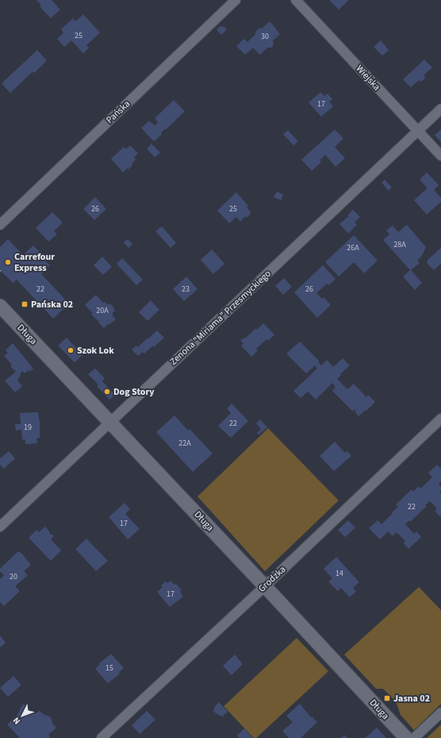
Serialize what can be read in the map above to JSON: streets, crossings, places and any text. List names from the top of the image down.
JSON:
{
  "streets": {
    "street": [
      "Wiejska",
      "Pańska",
      "Zenona \"Miriama\" Przesmyckiego",
      "Długa",
      "Grodzka"
    ]
  },
  "crossings": [
    ["Wiejska", "Zenona \"Miriama\" Przesmyckiego"],
    ["Zenona \"Miriama\" Przesmyckiego", "Długa"],
    ["Długa", "Grodzka"]
  ],
  "places": {
    "other": ["Carrefour Express", "Szok Lok", "Dog Story"],
    "transit": ["Pańska 02", "Jasna 02"]
  },
  "house_numbers": [
    "25",
    "30",
    "17",
    "26",
    "25",
    "28A",
    "26A",
    "22",
    "23",
    "26",
    "20A",
    "22",
    "19",
    "22A",
    "22",
    "17",
    "14",
    "20",
    "17",
    "15"
  ],
  "north": "bottom left"
}
